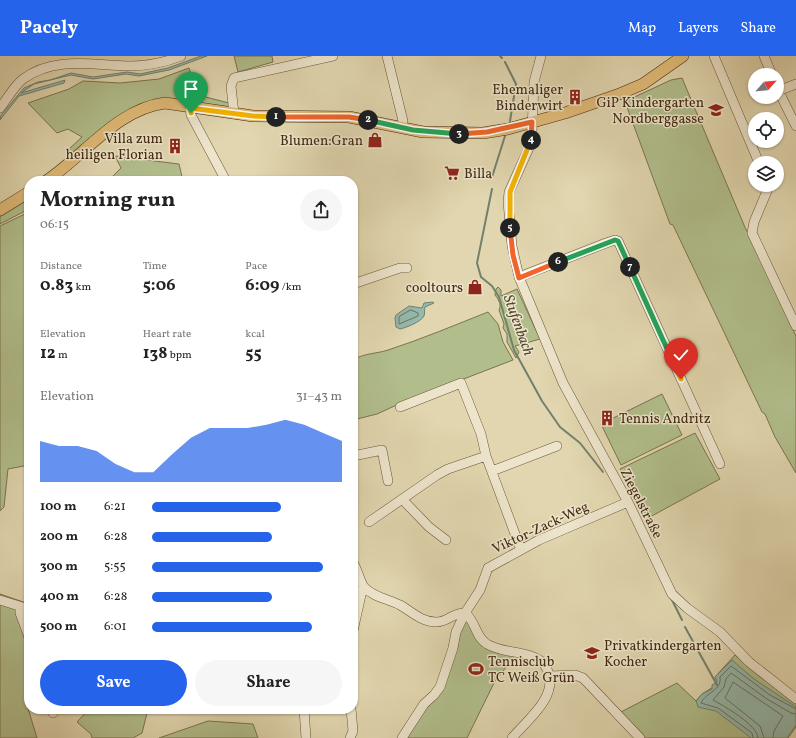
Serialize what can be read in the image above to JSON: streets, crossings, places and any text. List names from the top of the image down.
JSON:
{
  "streets": {
    "street": ["Ziegelstraße", "Viktor-Zack-Weg"]
  },
  "crossings": [
    ["Ziegelstraße", "Viktor-Zack-Weg"]
  ],
  "water": ["Stufenbach"],
  "places": {
    "building": ["Ehemaliger Binderwirt", "Villa zum heiligen Florian", "Tennis Andritz"],
    "school or university": ["GiP Kindergarten Nordberggasse", "Privatkindergarten Kocher"],
    "shop": ["Blumen:Gran", "cooltours"],
    "supermarket": ["Billa"],
    "sports": ["Tennisclub TC Weiß Grün"]
  },
  "north": "top right",
  "page": {
    "header": "Pacely",
    "nav": ["Map", "Layers", "Share"],
    "pins": [
      "1",
      "2",
      "3",
      "4",
      "5",
      "6",
      "7"
    ],
    "heading": ["Morning run", "06:15"],
    "stats": [
      ["Distance", "0.83 km"],
      ["Time", "5:06"],
      ["Pace", "6:09 /km"],
      ["Elevation", "12 m"],
      ["Heart rate", "138 bpm"],
      ["kcal", "55"]
    ],
    "chart": ["Elevation", "31–43 m"],
    "list": [
      {
        "name": "100 m",
        "note": "6:21"
      },
      {
        "name": "200 m",
        "note": "6:28"
      },
      {
        "name": "300 m",
        "note": "5:55"
      },
      {
        "name": "400 m",
        "note": "6:28"
      },
      {
        "name": "500 m",
        "note": "6:01"
      }
    ],
    "buttons": ["Save", "Share"]
  }
}
